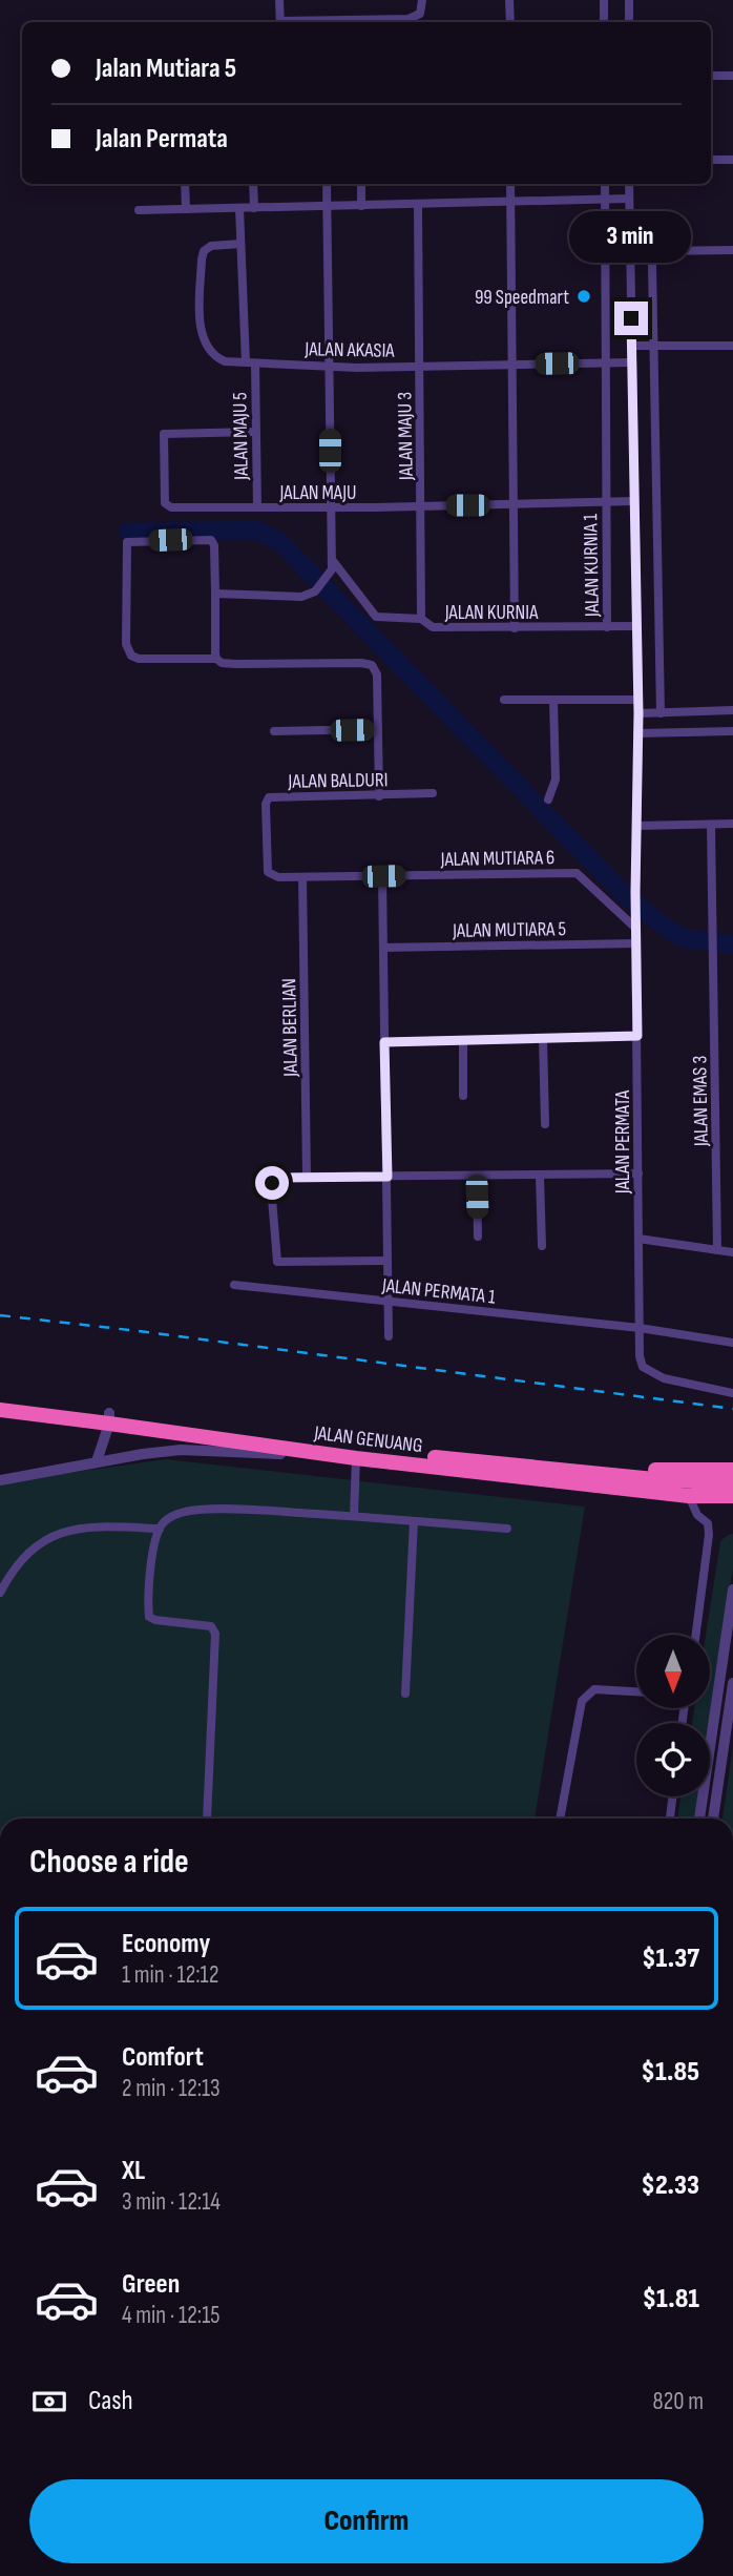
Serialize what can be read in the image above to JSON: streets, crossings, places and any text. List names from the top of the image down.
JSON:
{
  "streets": {
    "highway": ["JALAN GENUANG"],
    "street": [
      "JALAN AKASIA",
      "JALAN MAJU 5",
      "JALAN MAJU 3",
      "JALAN MAJU",
      "JALAN KURNIA 1",
      "JALAN KURNIA",
      "JALAN BALDURI",
      "JALAN MUTIARA 6",
      "JALAN MUTIARA 5",
      "JALAN BERLIAN",
      "JALAN EMAS 3",
      "JALAN PERMATA",
      "JALAN PERMATA 1"
    ]
  },
  "crossings": [
    ["JALAN AKASIA", "JALAN MAJU 5"],
    ["JALAN AKASIA", "JALAN MAJU 3"],
    ["JALAN AKASIA", "JALAN KURNIA 1"],
    ["JALAN MAJU 5", "JALAN MAJU"],
    ["JALAN MAJU 3", "JALAN MAJU"],
    ["JALAN MAJU 3", "JALAN KURNIA"],
    ["JALAN MAJU", "JALAN KURNIA 1"],
    ["JALAN KURNIA 1", "JALAN KURNIA"],
    ["JALAN BALDURI", "JALAN MUTIARA 6"],
    ["JALAN BALDURI", "JALAN BERLIAN"],
    ["JALAN MUTIARA 6", "JALAN BERLIAN"],
    ["JALAN MUTIARA 6", "JALAN PERMATA"],
    ["JALAN MUTIARA 5", "JALAN PERMATA"],
    ["JALAN PERMATA", "JALAN PERMATA 1"]
  ],
  "places": ["99 Speedmart"],
  "north": "bottom",
  "page": {
    "banner": ["Jalan Mutiara 5", "Jalan Permata"],
    "bubble": "3 min",
    "heading": "Choose a ride",
    "list": [
      {
        "name": "Economy",
        "note": "1 min · 12:12",
        "value": "$1.37"
      },
      {
        "name": "Comfort",
        "note": "2 min · 12:13",
        "value": "$1.85"
      },
      {
        "name": "XL",
        "note": "3 min · 12:14",
        "value": "$2.33"
      },
      {
        "name": "Green",
        "note": "4 min · 12:15",
        "value": "$1.81"
      }
    ],
    "pay": ["Cash", "820 m"],
    "buttons": "Confirm"
  }
}
